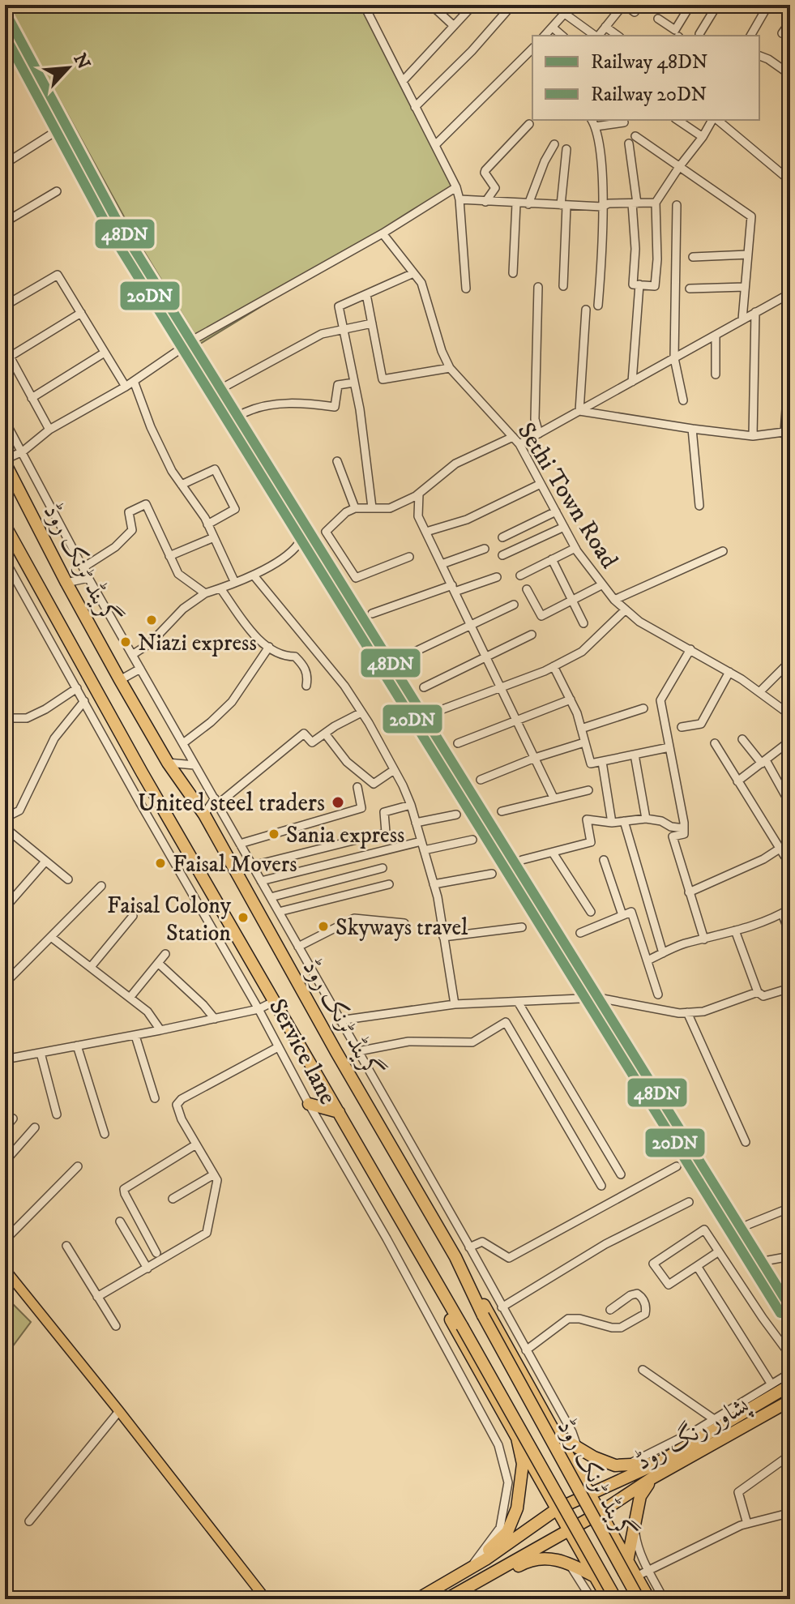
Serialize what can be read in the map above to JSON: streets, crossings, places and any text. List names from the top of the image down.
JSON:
{
  "streets": {
    "highway": ["گرینڈ ٹرنک روڈ", "پشاور رنگ روڈ"],
    "street": ["Sethi Town Road", "Service lane"]
  },
  "crossings": [
    ["Service lane", "پشاور رنگ روڈ"]
  ],
  "places": [
    "Niazi express",
    "United steel traders",
    "Sania express",
    "Faisal Movers",
    "Faisal Colony Station",
    "Skyways travel"
  ],
  "lines": ["rail line 48DN", "rail line 20DN"],
  "legend": ["Railway 48DN", "Railway 20DN"],
  "north": "top right"
}
